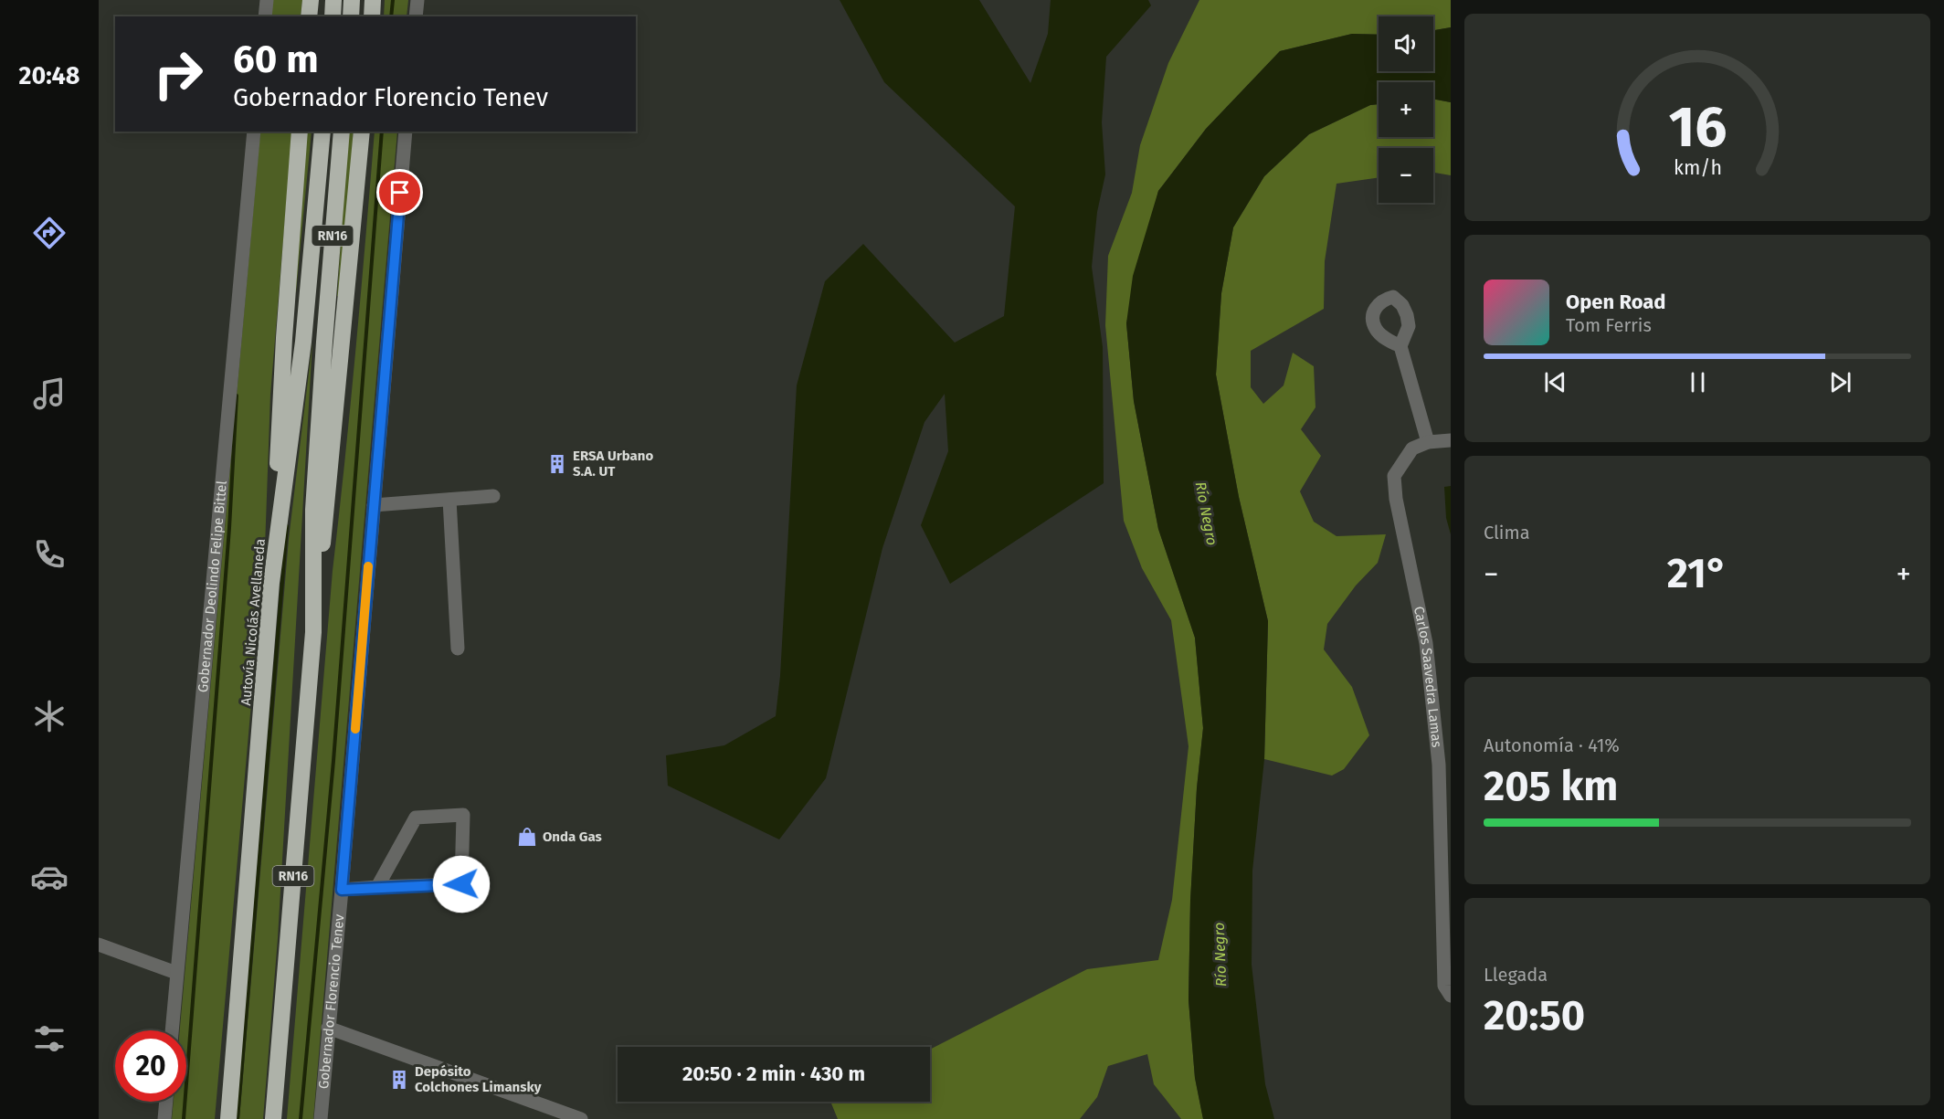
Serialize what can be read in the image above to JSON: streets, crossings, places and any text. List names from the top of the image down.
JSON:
{
  "streets": {
    "highway": ["RN16", "Autovía Nicolás Avellaneda"],
    "street": ["Gobernador Deolindo Felipe Bittel", "Carlos Saavedra Lamas", "Gobernador Florencio Tenev"]
  },
  "water": ["Río Negro"],
  "places": {
    "building": ["ERSA Urbano S.A. UT", "Depósito Colchones Limansky"],
    "shop": ["Onda Gas"]
  },
  "page": {
    "tabs": "20:48",
    "map_buttons": ["+", "−"],
    "turn": ["60 m", "Gobernador Florencio Tenev"],
    "song": ["Open Road", "Tom Ferris"],
    "tile": [
      "Clima",
      ["Autonomía · 41%", "205 km"],
      ["Llegada", "20:50"]
    ],
    "heat": ["−", "21°", "+"],
    "limit": "20",
    "trip": "20:50 · 2 min · 430 m",
    "gauge": ["16", "km/h"]
  }
}
